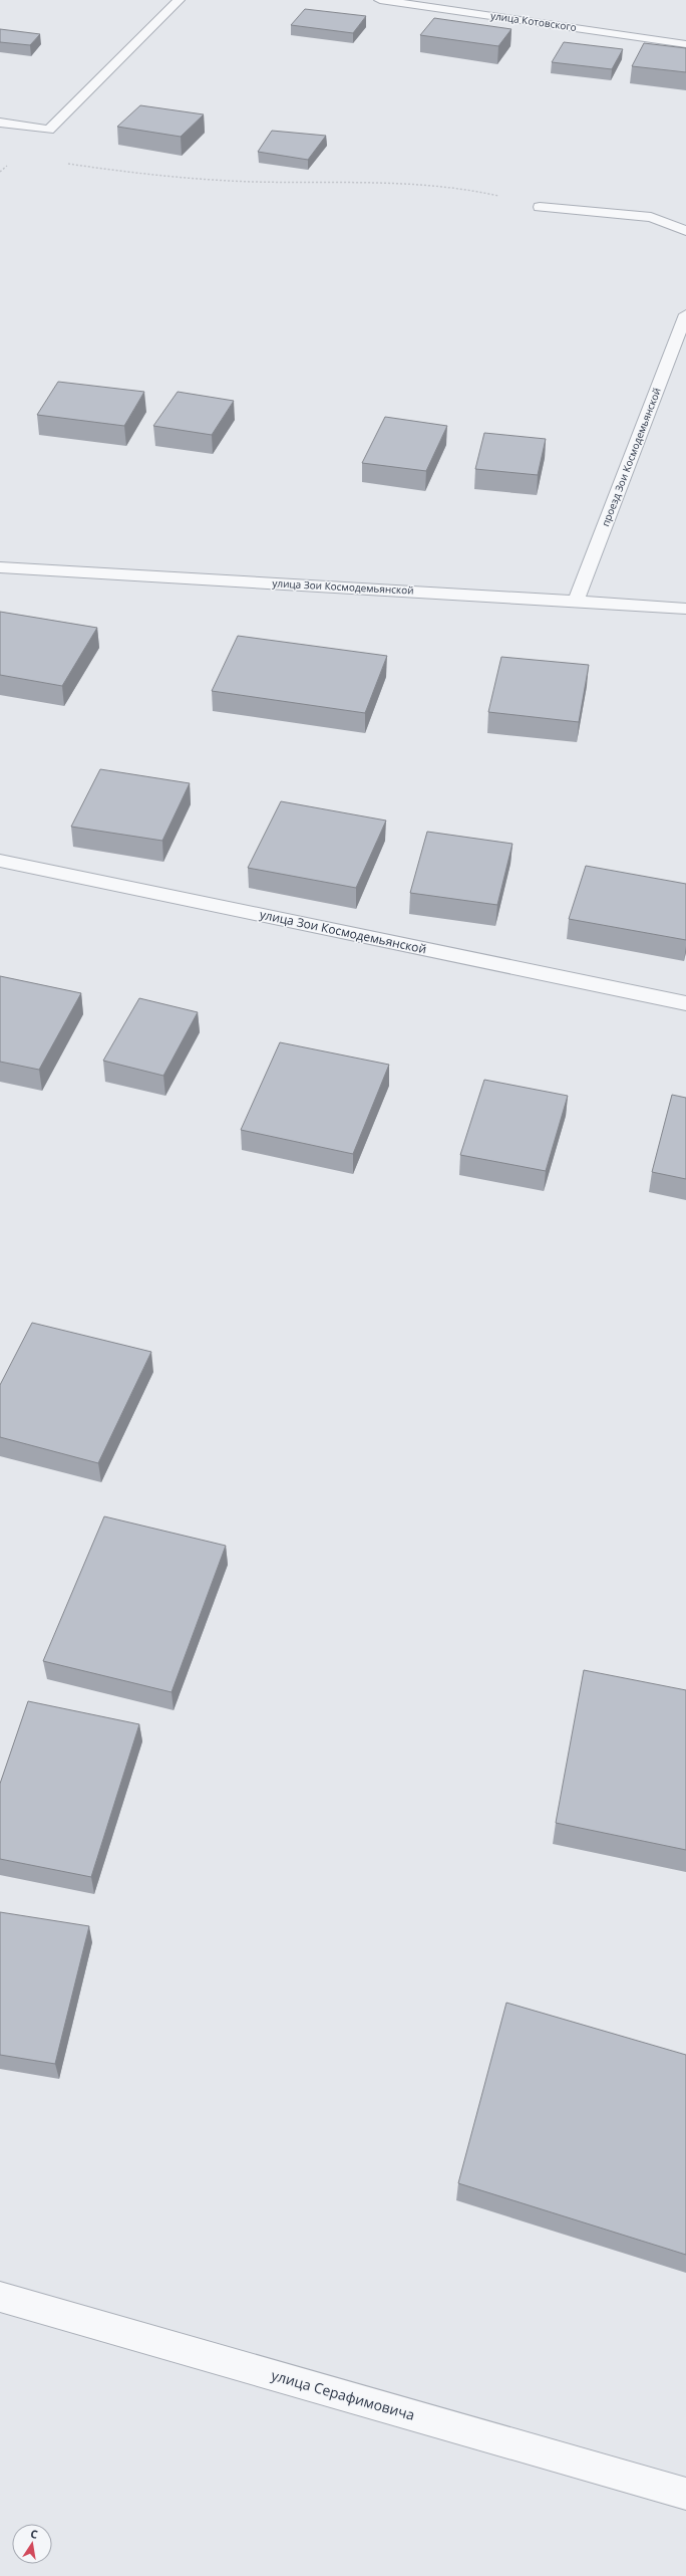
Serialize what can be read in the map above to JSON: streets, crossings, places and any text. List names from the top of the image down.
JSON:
{
  "streets": {
    "street": [
      "улица Котовского",
      "проезд Зои Космодемьянской",
      "улица Зои Космодемьянской",
      "улица Серафимовича"
    ]
  },
  "crossings": [
    ["проезд Зои Космодемьянской", "улица Зои Космодемьянской"]
  ],
  "north": "top"
}
